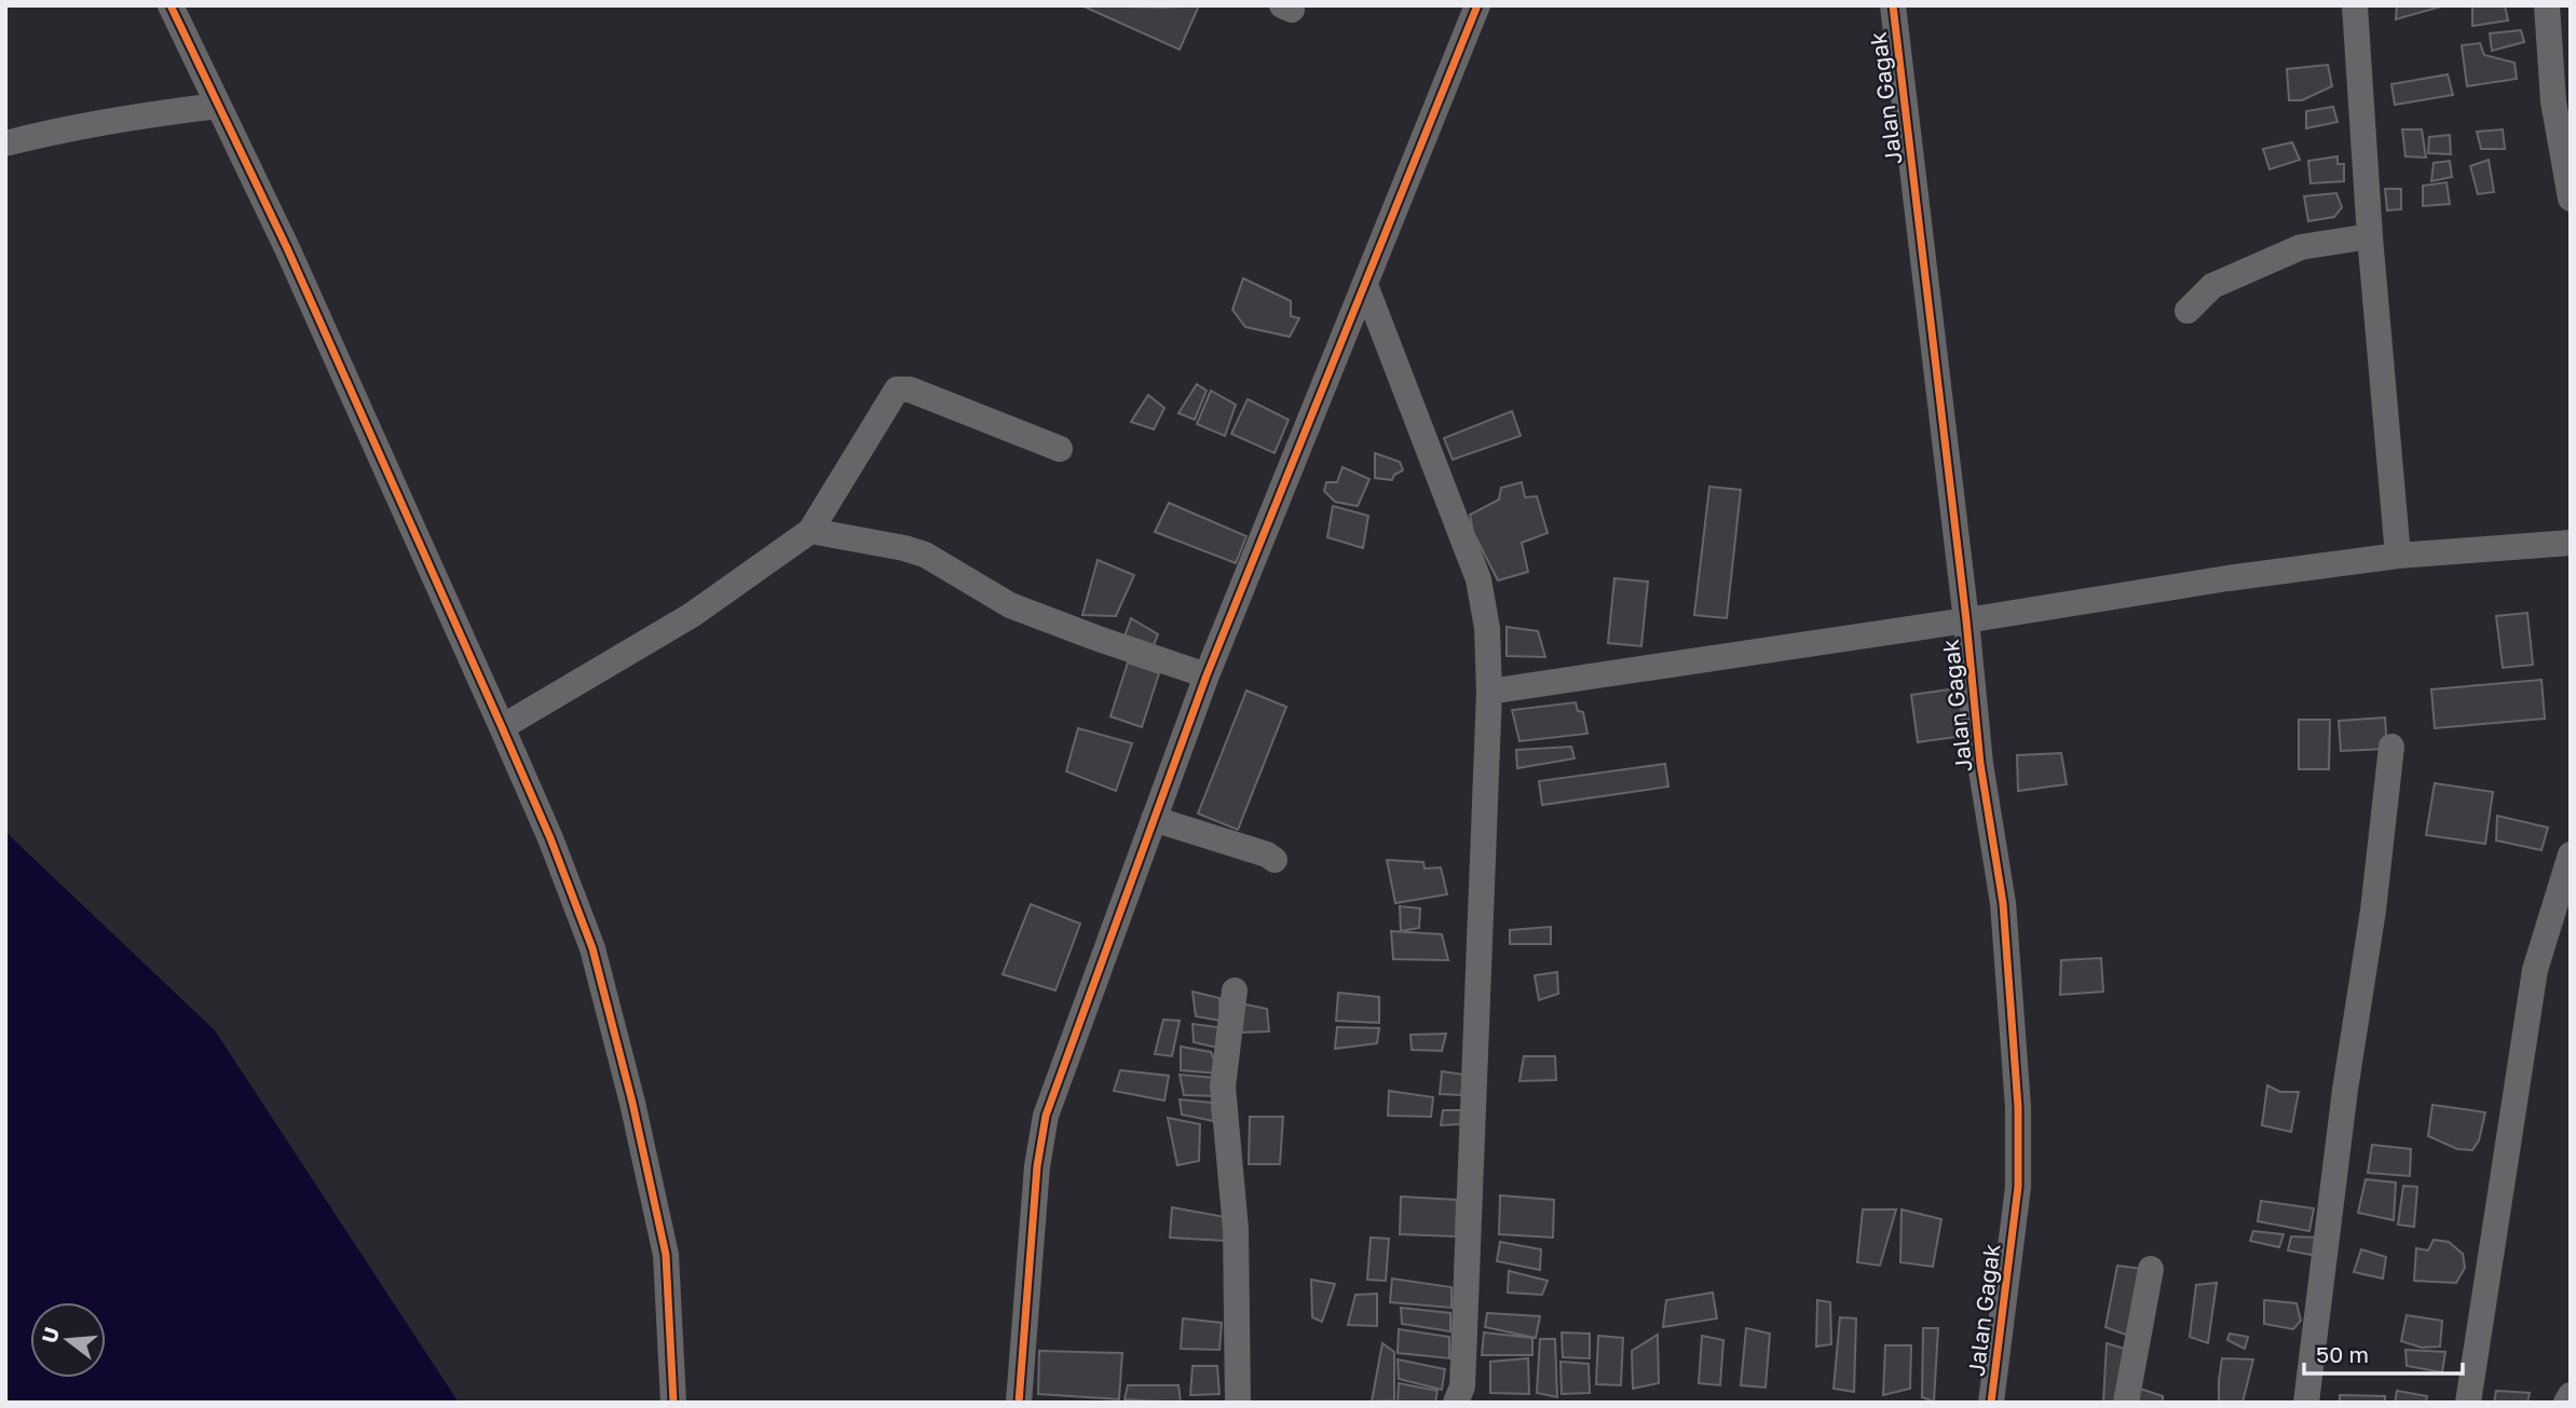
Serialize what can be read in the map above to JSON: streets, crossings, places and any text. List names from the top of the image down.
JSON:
{
  "streets": {
    "street": ["Jalan Gagak"]
  },
  "scale_bar": "50 m",
  "north": "left"
}
